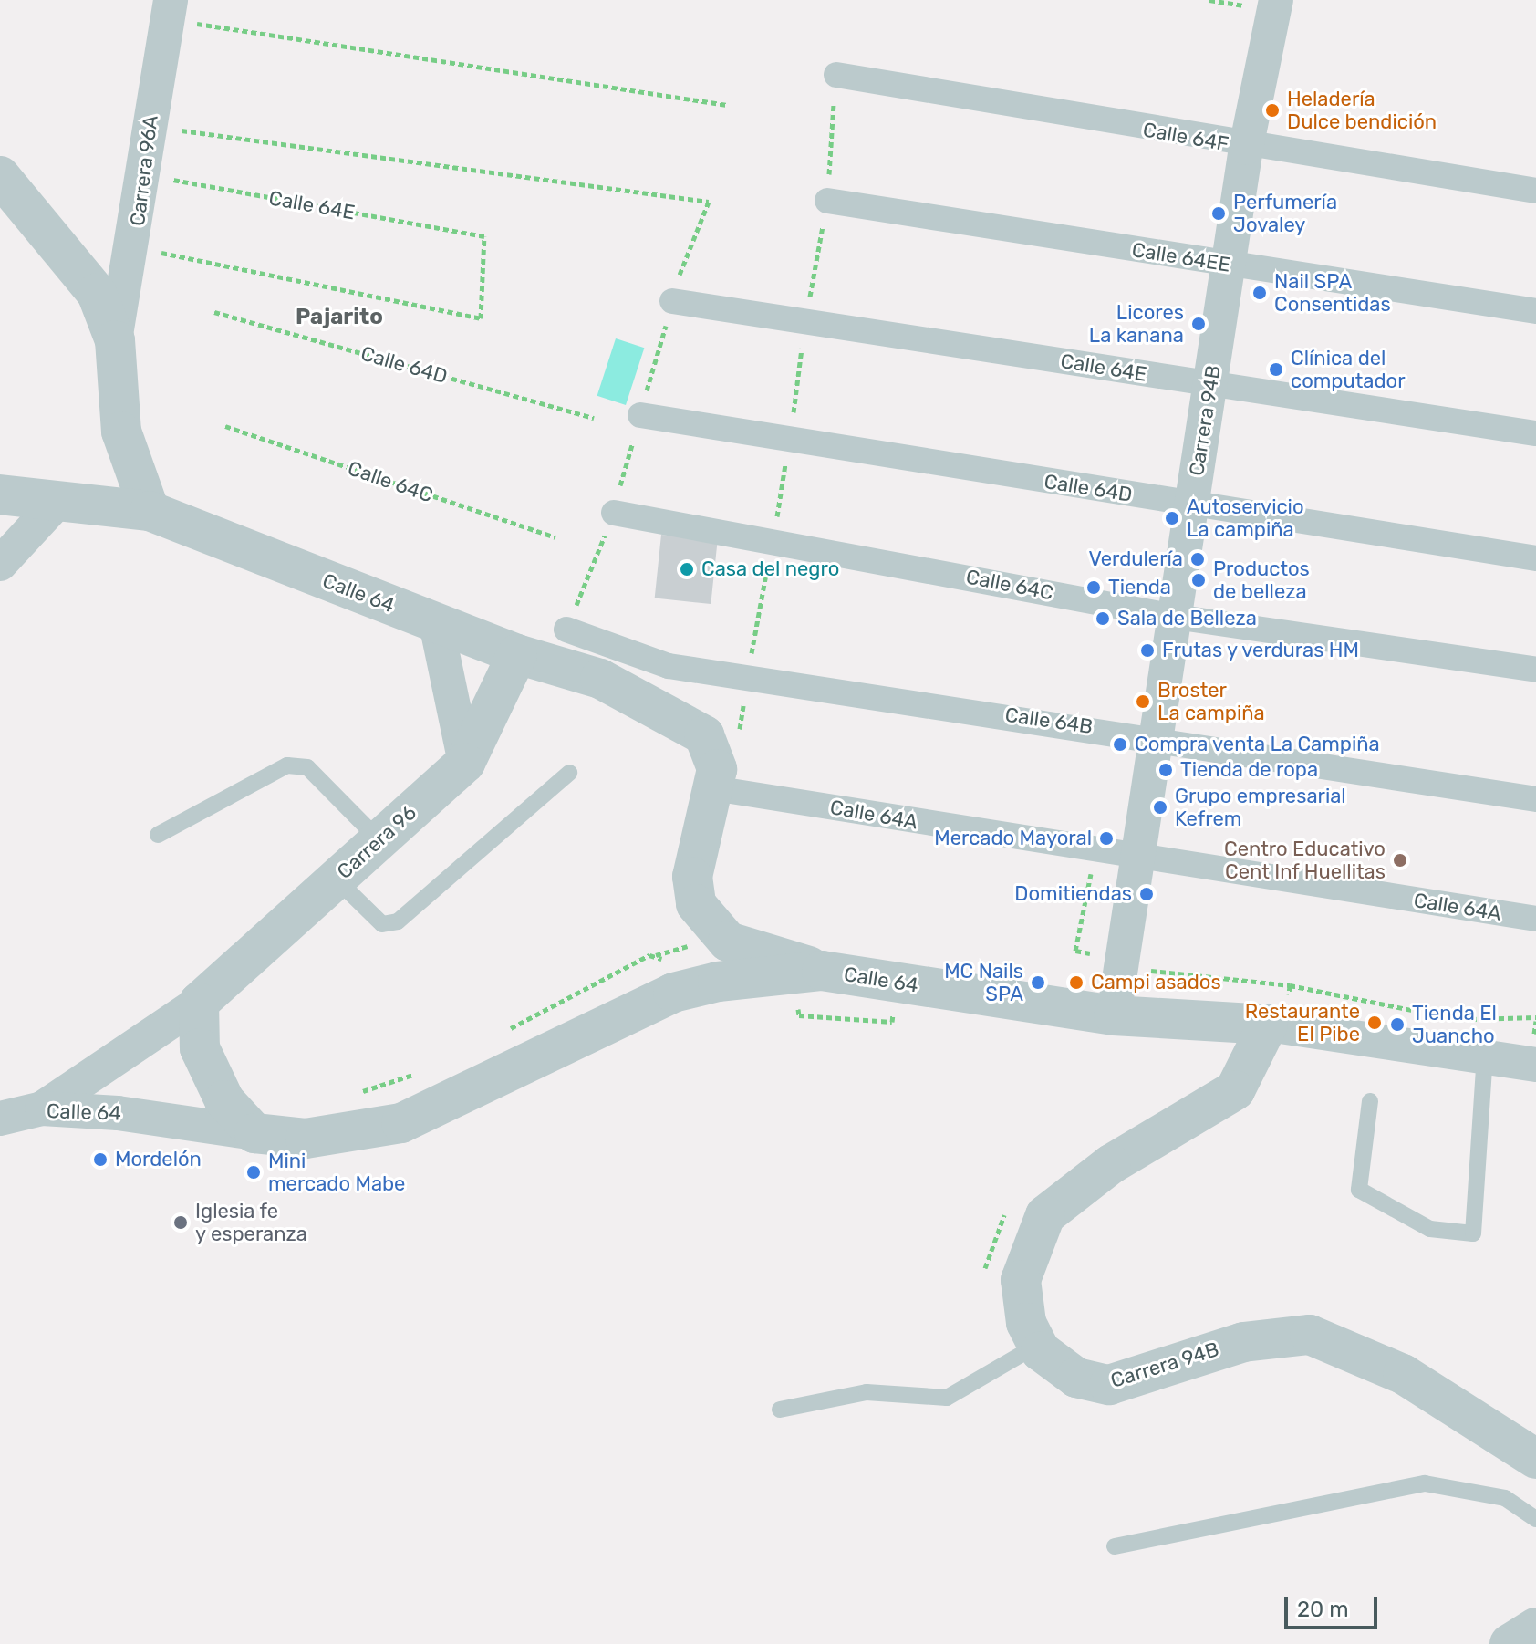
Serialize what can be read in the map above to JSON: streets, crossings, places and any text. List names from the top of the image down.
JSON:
{
  "streets": {
    "street": [
      "Calle 64F",
      "Carrera 96A",
      "Calle 64E",
      "Calle 64EE",
      "Calle 64D",
      "Carrera 94B",
      "Calle 64C",
      "Calle 64",
      "Calle 64B",
      "Calle 64A",
      "Carrera 96"
    ]
  },
  "crossings": [
    ["Calle 64F", "Carrera 94B"],
    ["Carrera 96A", "Calle 64E"],
    ["Calle 64E", "Carrera 94B"],
    ["Calle 64EE", "Carrera 94B"],
    ["Calle 64D", "Carrera 94B"],
    ["Carrera 94B", "Calle 64C"],
    ["Carrera 94B", "Calle 64"],
    ["Carrera 94B", "Calle 64B"],
    ["Carrera 94B", "Calle 64A"],
    ["Calle 64", "Carrera 96"]
  ],
  "districts": ["Pajarito"],
  "places": [
    "Heladería Dulce bendición",
    "Perfumería Jovaley",
    "Nail SPA Consentidas",
    "Licores La kanana",
    "Clínica del computador",
    "Autoservicio La campiña",
    "Verdulería",
    "Casa del negro",
    "Productos de belleza",
    "Tienda",
    "Sala de Belleza",
    "Frutas y verduras HM",
    "Broster La campiña",
    "Compra venta La Campiña",
    "Tienda de ropa",
    "Grupo empresarial Kefrem",
    "Mercado Mayoral",
    "Centro Educativo Cent Inf Huellitas",
    "Domitiendas",
    "MC Nails SPA",
    "Campi asados",
    "Restaurante El Pibe",
    "Tienda El Juancho",
    "Mordelón",
    "Mini mercado Mabe",
    "Iglesia fe y esperanza"
  ],
  "scale_bar": "20 m"
}
